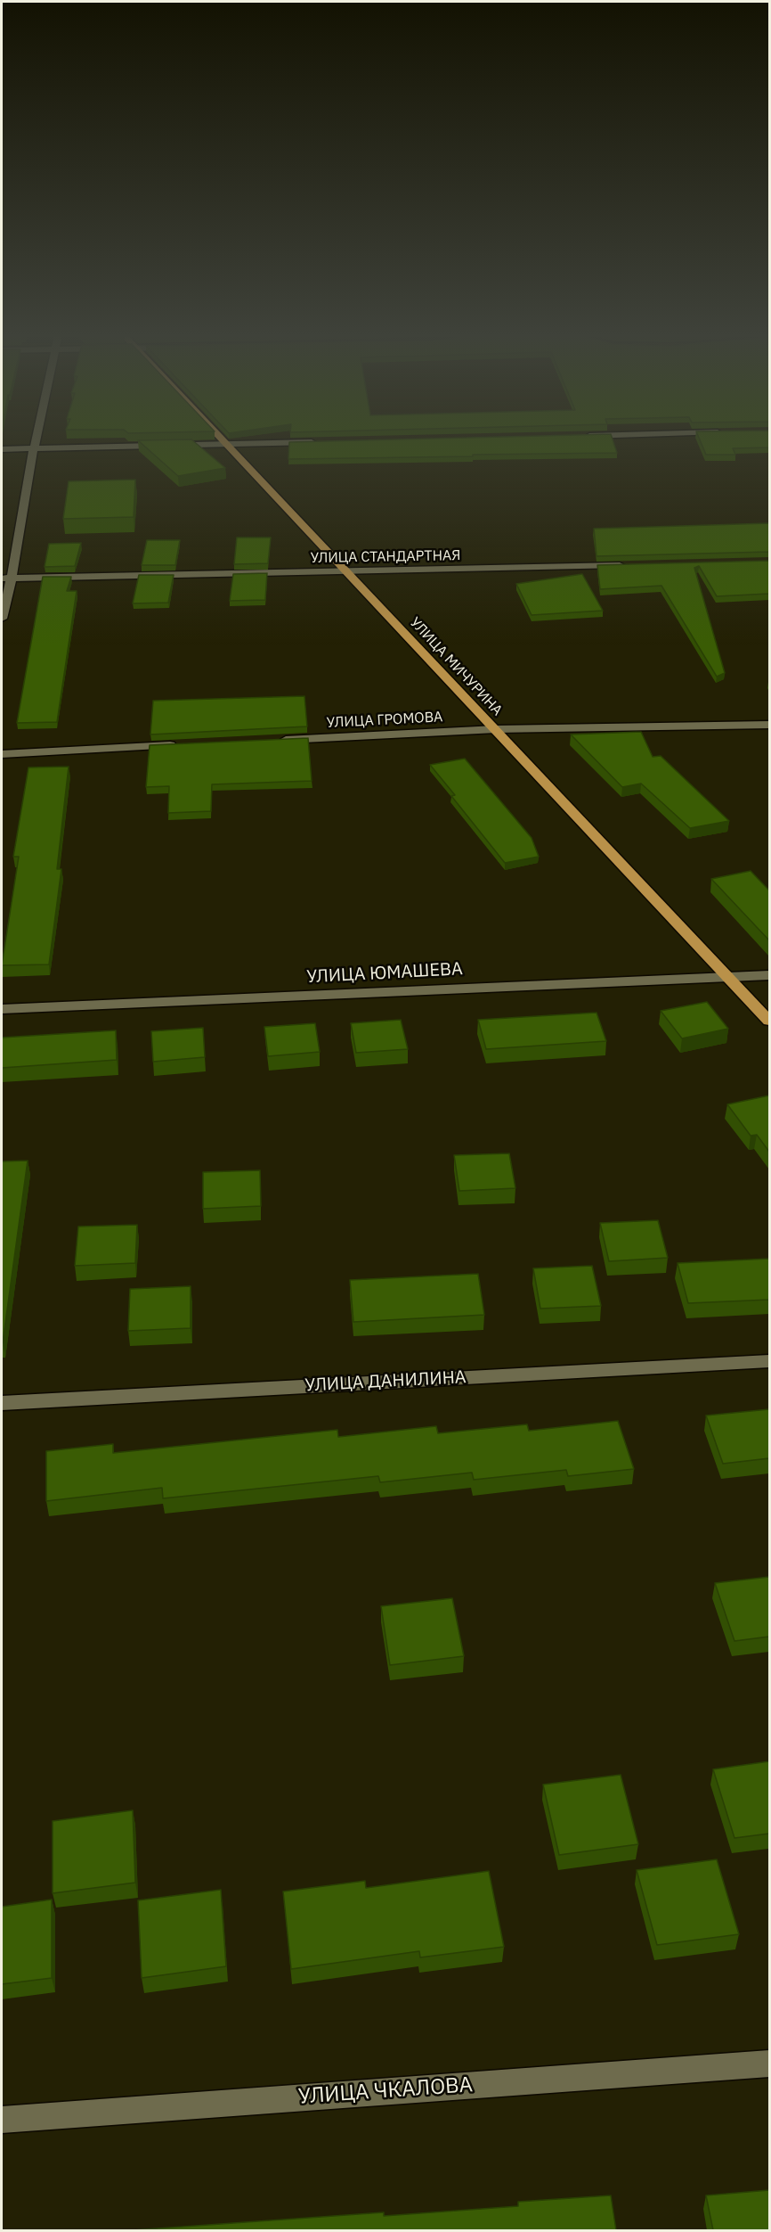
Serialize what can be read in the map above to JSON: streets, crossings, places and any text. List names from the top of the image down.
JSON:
{
  "streets": {
    "main road": ["УЛИЦА МИЧУРИНА"],
    "street": [
      "УЛИЦА СТАНДАРТНАЯ",
      "УЛИЦА ГРОМОВА",
      "УЛИЦА ЮМАШЕВА",
      "УЛИЦА ДАНИЛИНА",
      "УЛИЦА ЧКАЛОВА"
    ]
  },
  "crossings": [
    ["УЛИЦА СТАНДАРТНАЯ", "УЛИЦА МИЧУРИНА"],
    ["УЛИЦА МИЧУРИНА", "УЛИЦА ГРОМОВА"],
    ["УЛИЦА МИЧУРИНА", "УЛИЦА ЮМАШЕВА"]
  ]
}
